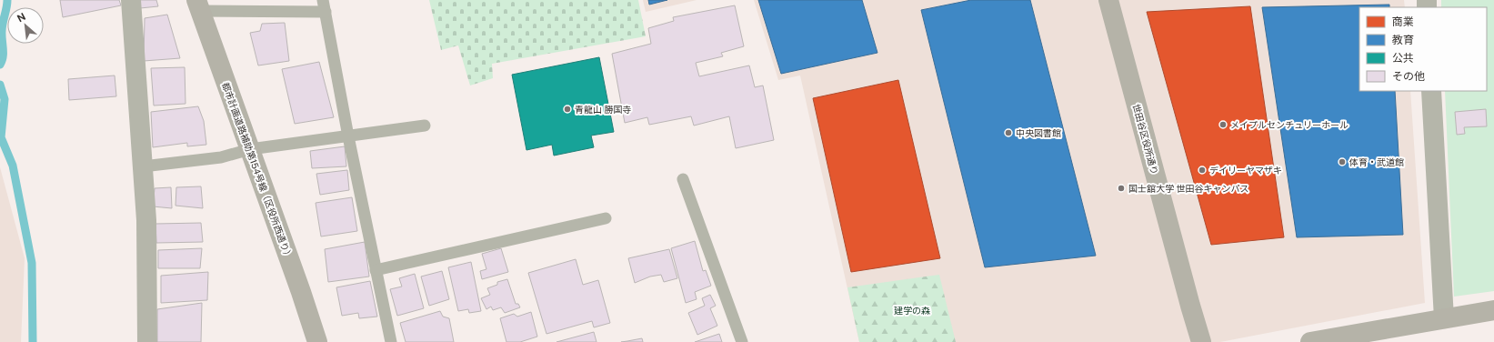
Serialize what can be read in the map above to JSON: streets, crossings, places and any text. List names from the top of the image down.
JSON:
{
  "streets": {
    "street": ["世田谷区役所通り", "都市計画道路補助第154号線（区役所西通り）"]
  },
  "parks": ["建学の森"],
  "places": [
    "青龍山 勝国寺",
    "メイプルセンチュリーホール",
    "中央図書館",
    "体育・武道館",
    "デイリーヤマザキ",
    "国士舘大学 世田谷キャンパス"
  ],
  "legend": [
    "商業",
    "教育",
    "公共",
    "その他"
  ],
  "north": "top left"
}
